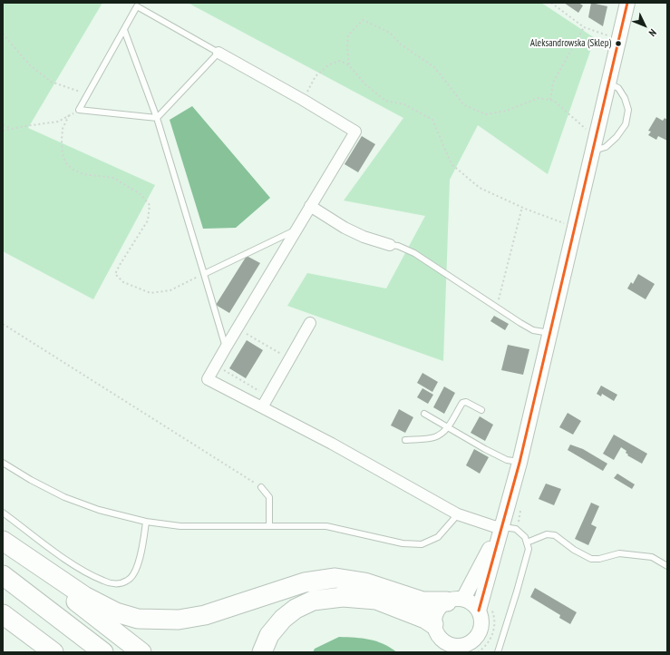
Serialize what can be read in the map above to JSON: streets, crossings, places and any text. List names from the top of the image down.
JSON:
{
  "places": ["Aleksandrowska (Sklep)"],
  "north": "bottom right"
}
